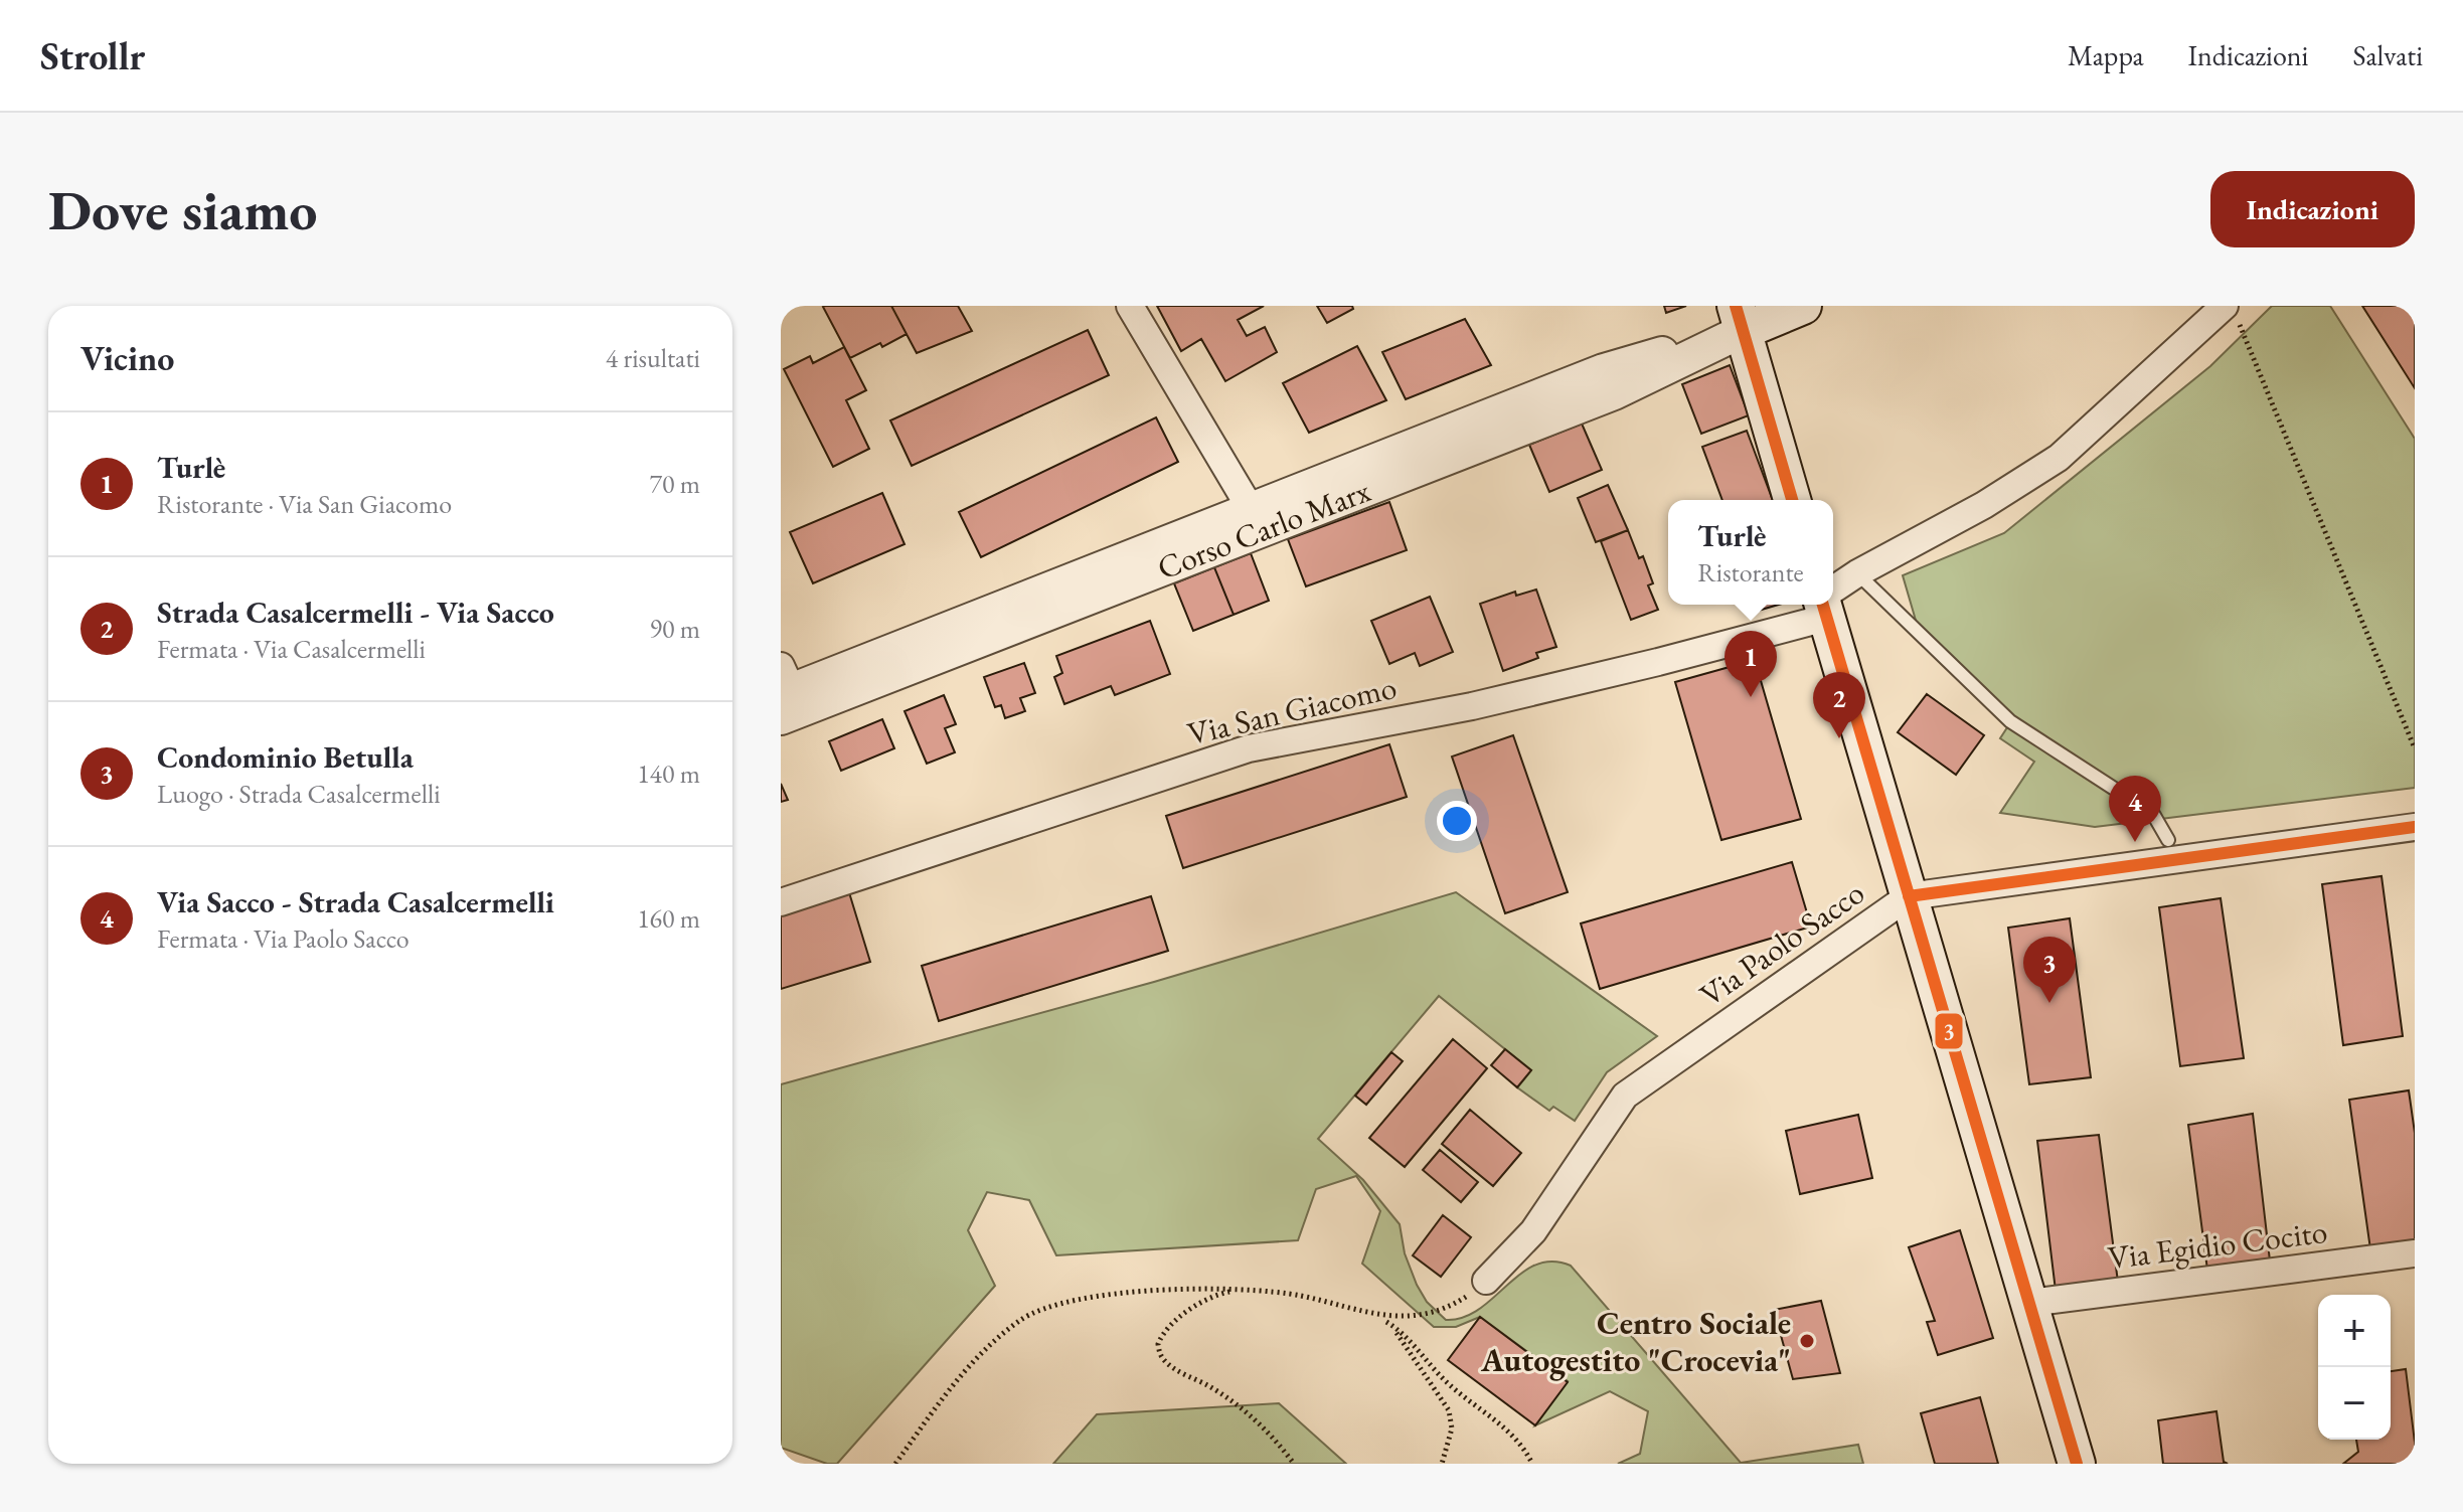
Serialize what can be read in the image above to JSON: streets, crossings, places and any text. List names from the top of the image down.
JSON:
{
  "streets": {
    "main road": ["Corso Carlo Marx"],
    "street": ["Via San Giacomo", "Via Paolo Sacco", "Via Egidio Cocito"]
  },
  "places": ["Centro Sociale Autogestito \"Crocevia\""],
  "lines": ["transit line 3"],
  "page": {
    "header": "Strollr",
    "nav": ["Mappa", "Indicazioni", "Salvati"],
    "buttons": "Indicazioni",
    "title": "Dove siamo",
    "heading": ["Vicino", "4 risultati"],
    "list": [
      {
        "mark": "1",
        "name": "Turlè",
        "note": "Ristorante · Via San Giacomo",
        "value": "70 m"
      },
      {
        "mark": "2",
        "name": "Strada Casalcermelli - Via Sacco",
        "note": "Fermata · Via Casalcermelli",
        "value": "90 m"
      },
      {
        "mark": "3",
        "name": "Condominio Betulla",
        "note": "Luogo · Strada Casalcermelli",
        "value": "140 m"
      },
      {
        "mark": "4",
        "name": "Via Sacco - Strada Casalcermelli",
        "note": "Fermata · Via Paolo Sacco",
        "value": "160 m"
      }
    ],
    "popup": ["Turlè", "Ristorante"],
    "pins": [
      "1",
      "2",
      "4",
      "3"
    ],
    "map_buttons": ["+", "−"]
  }
}
